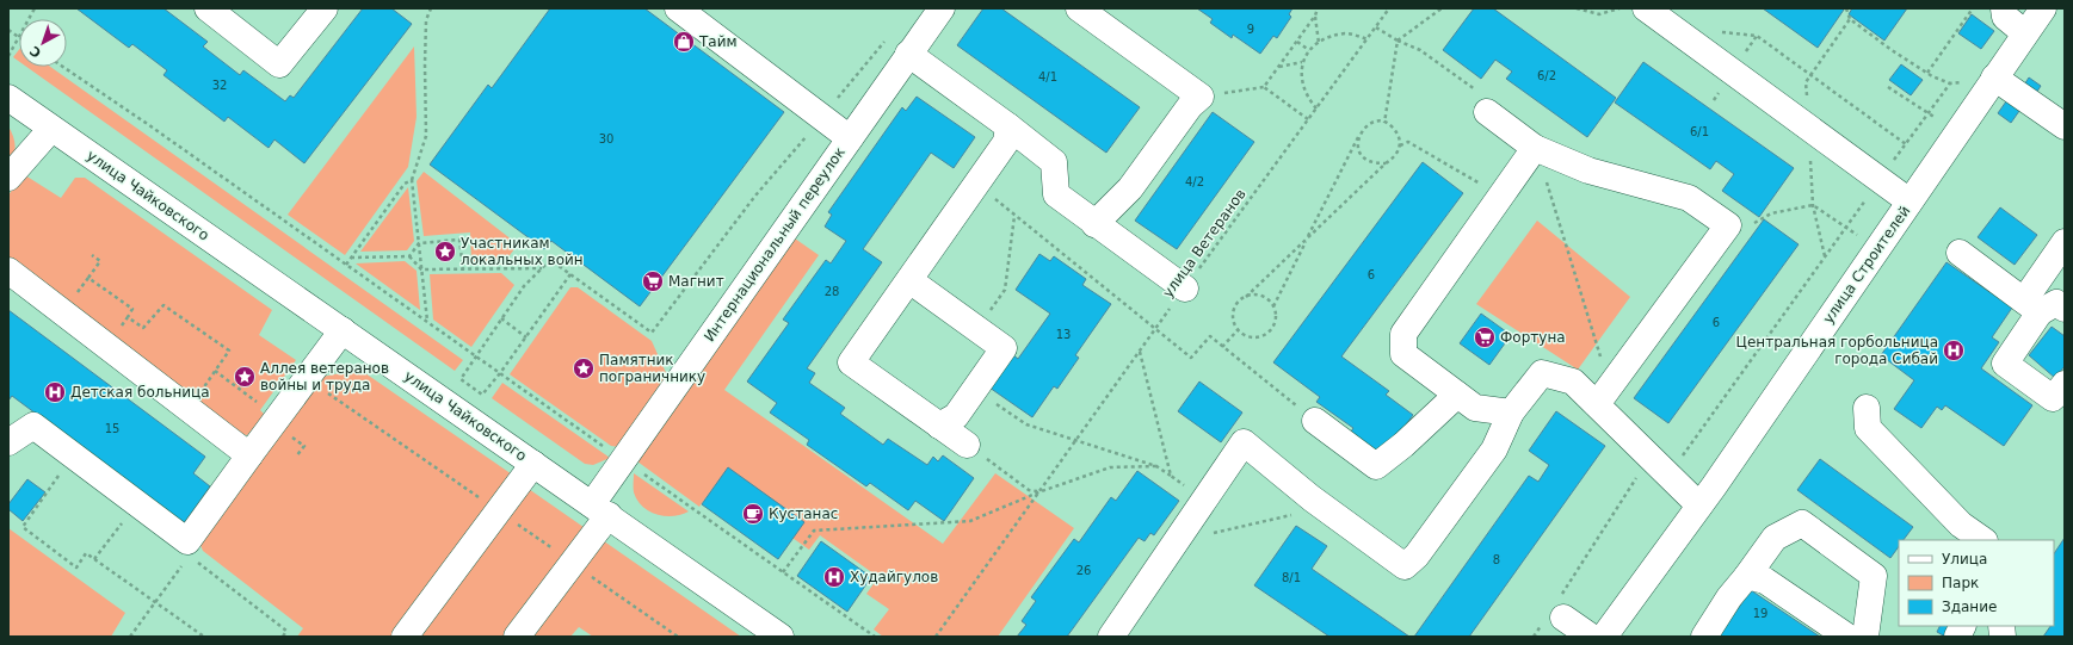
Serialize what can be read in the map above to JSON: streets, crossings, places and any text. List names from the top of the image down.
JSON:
{
  "streets": {
    "street": ["улица Чайковского", "Интернациональный переулок", "улица Строителей"],
    "path": ["улица Ветеранов"]
  },
  "crossings": [
    ["улица Чайковского", "Интернациональный переулок"]
  ],
  "places": {
    "shop": ["Тайм"],
    "place": ["Участникам локальных войн", "Памятник пограничнику", "Аллея ветеранов войны и труда"],
    "supermarket": ["Магнит", "Фортуна"],
    "hospital": ["Центральная горбольница города Сибай", "Детская больница", "Худайгулов"],
    "cafe": ["Кустанас"]
  },
  "house_numbers": [
    "9",
    "6/2",
    "4/1",
    "32",
    "6/1",
    "30",
    "4/2",
    "6",
    "28",
    "6",
    "13",
    "15",
    "8",
    "26",
    "8/1",
    "19"
  ],
  "legend": ["Улица", "Парк", "Здание"],
  "north": "bottom left"
}
